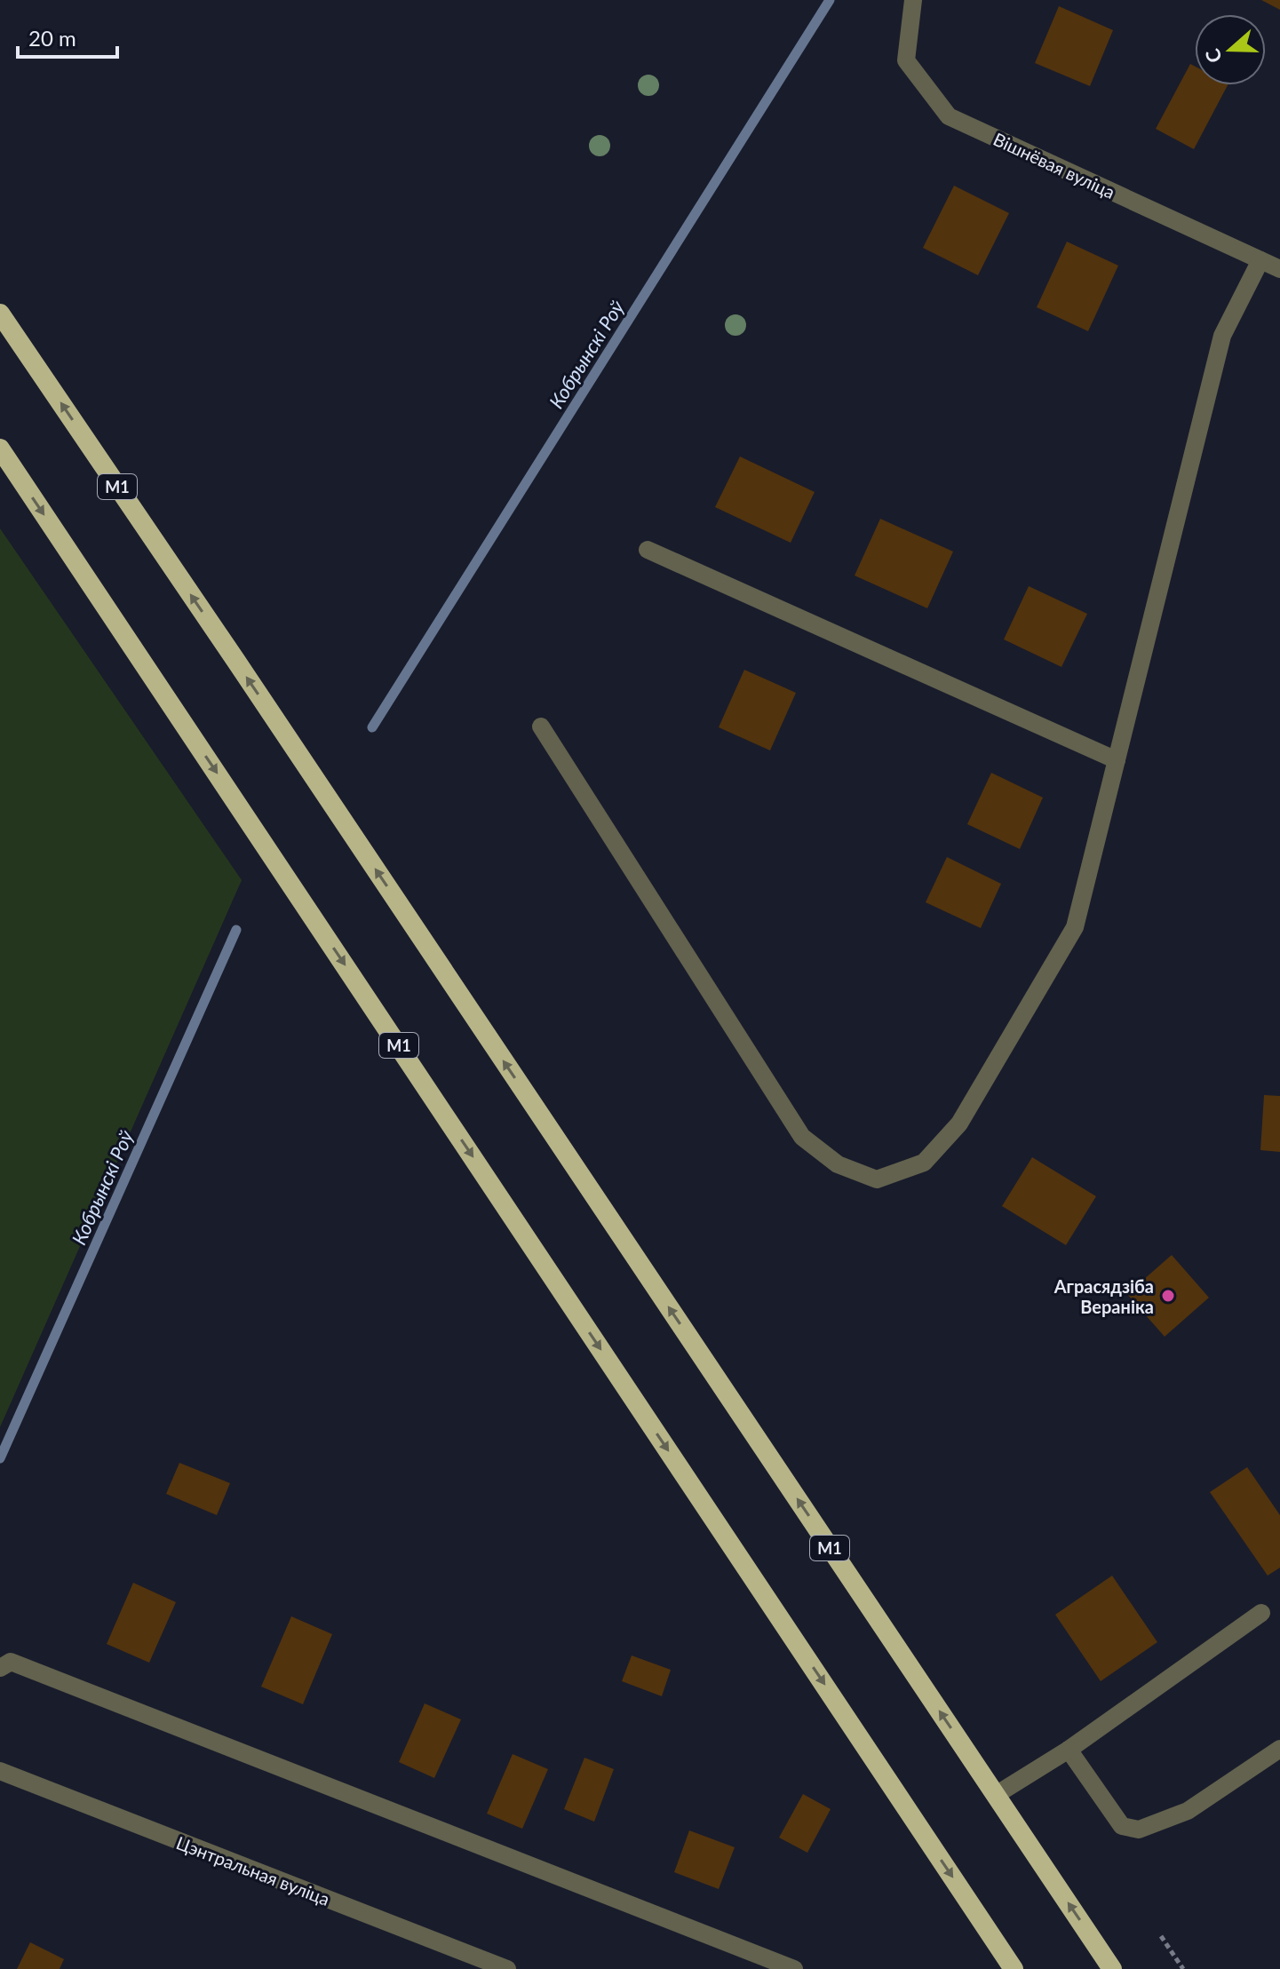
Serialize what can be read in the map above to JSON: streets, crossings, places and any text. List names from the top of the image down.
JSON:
{
  "streets": {
    "highway": ["М1"],
    "street": ["Вішнёвая вуліца", "Цэнтральная вуліца"]
  },
  "water": ["Кобрынскі Роў"],
  "places": ["Аграсядзіба Вераніка"],
  "scale_bar": "20 m",
  "north": "left"
}
